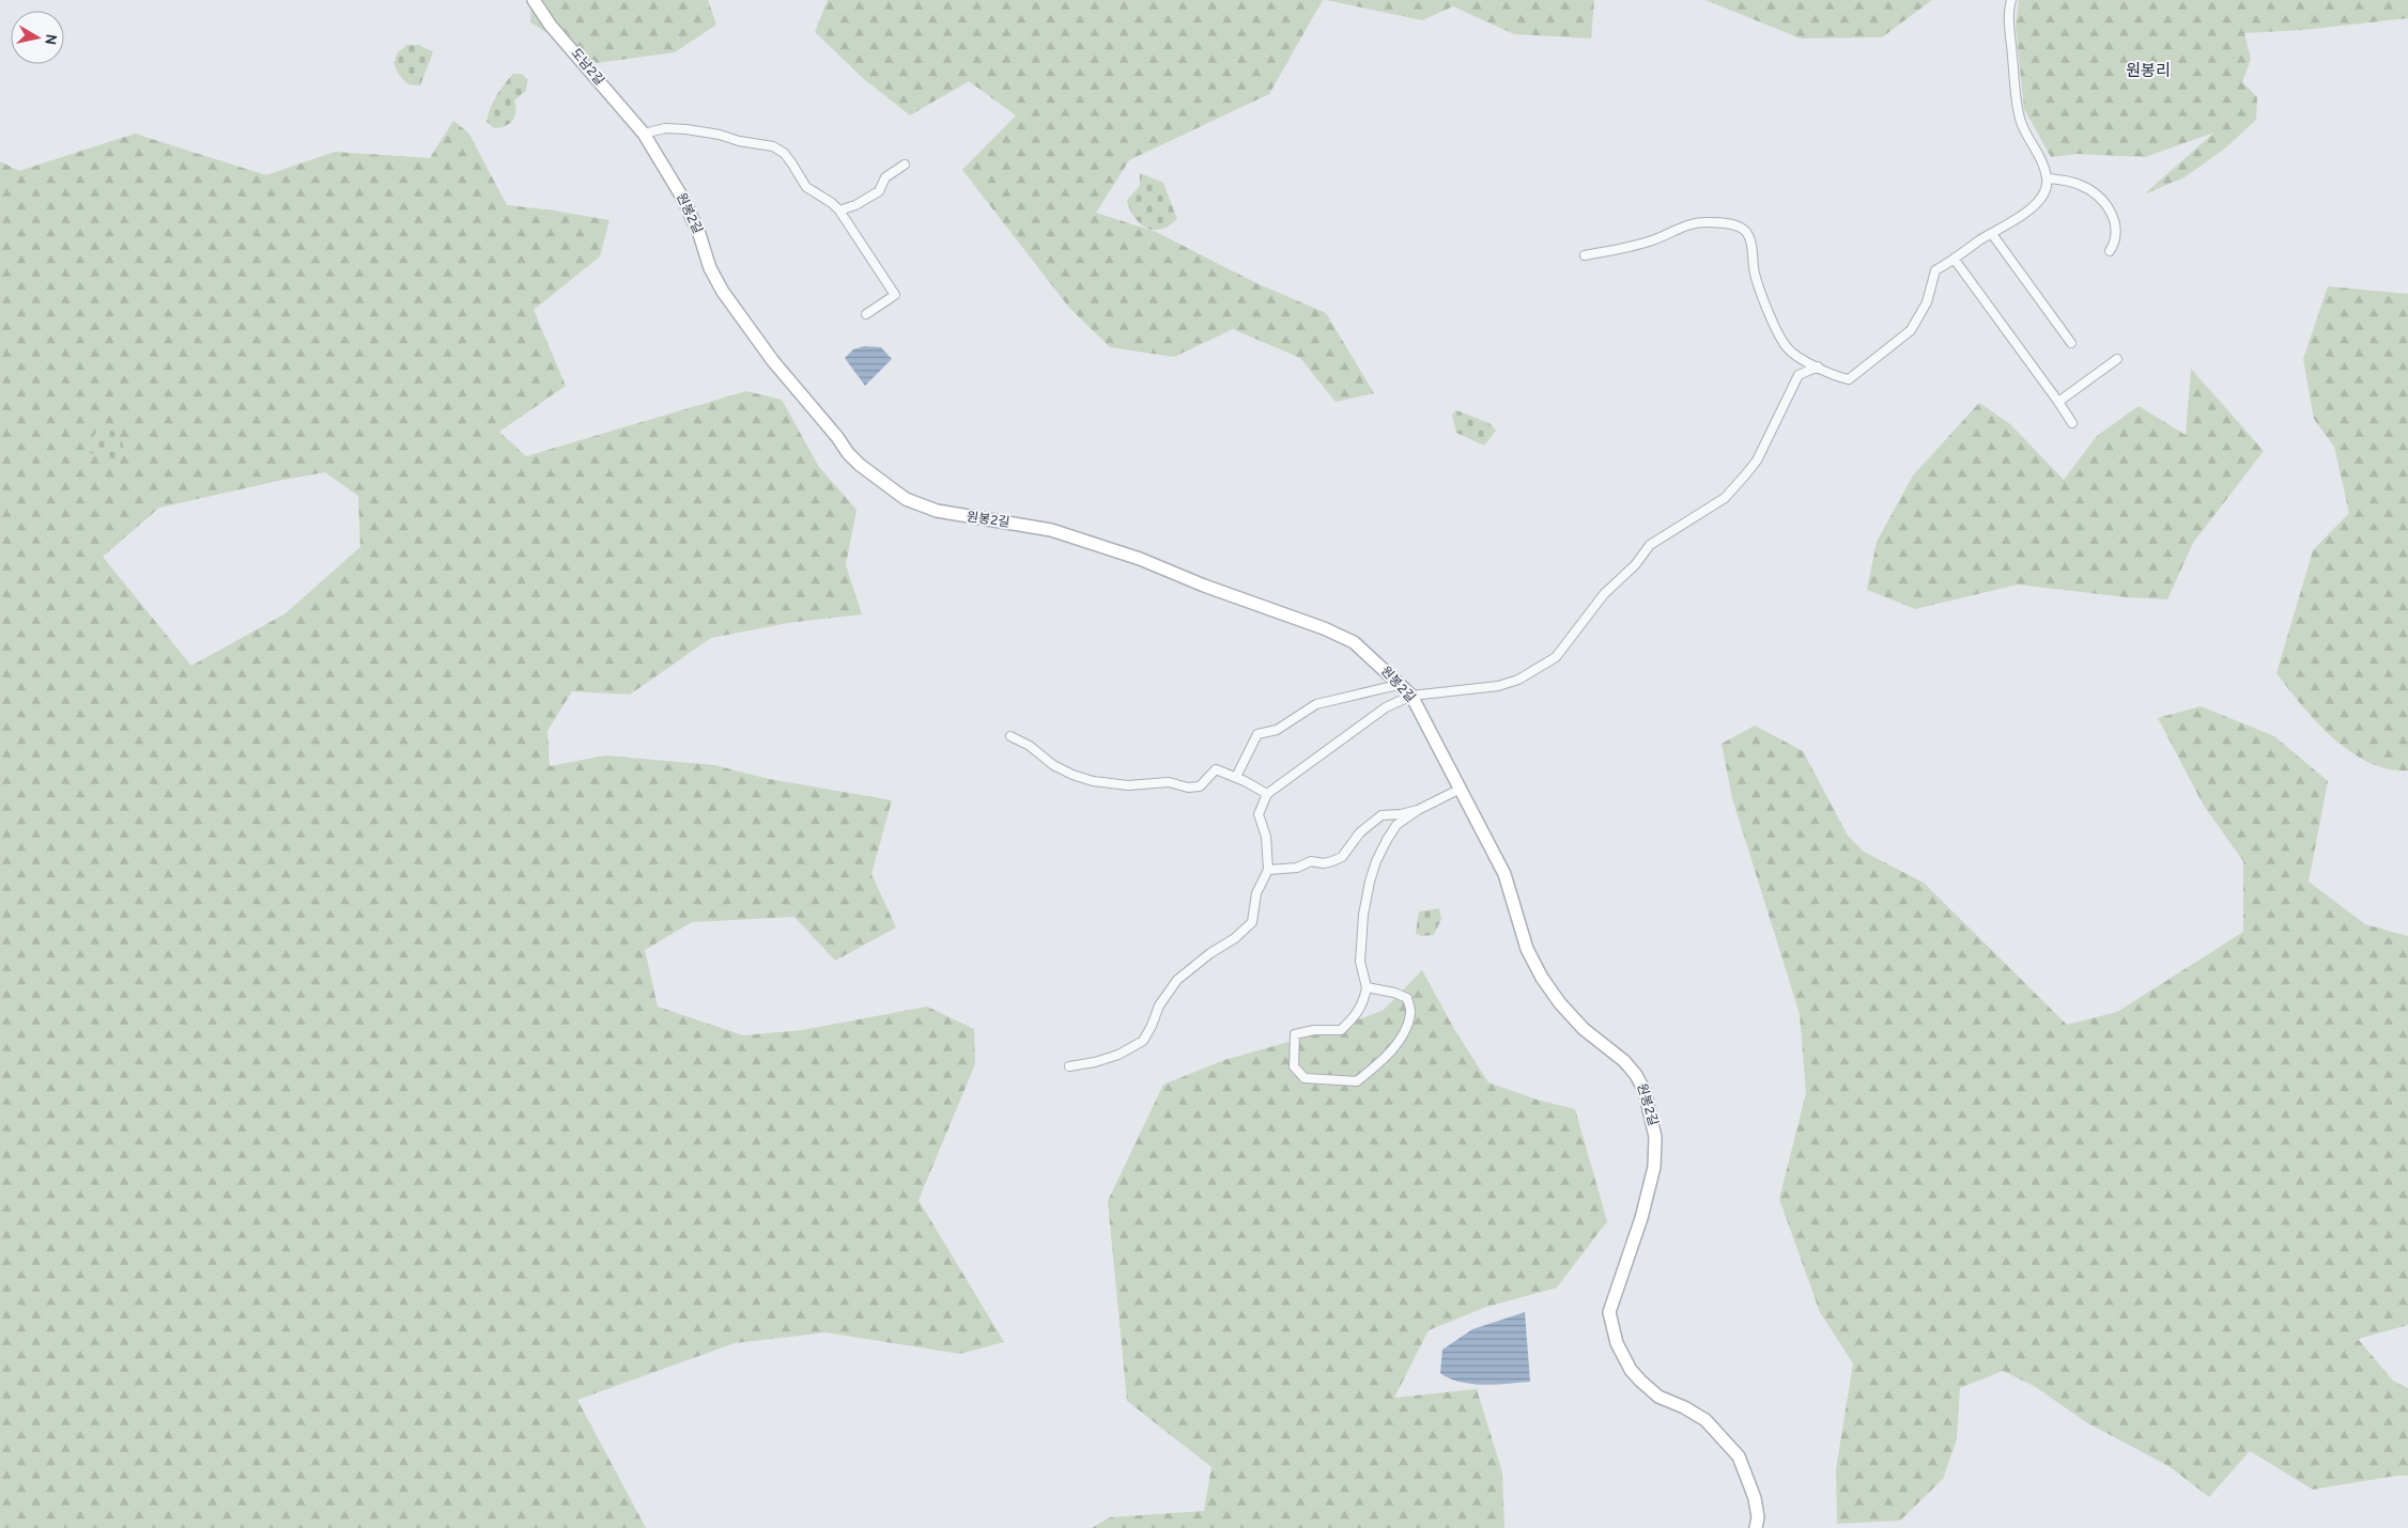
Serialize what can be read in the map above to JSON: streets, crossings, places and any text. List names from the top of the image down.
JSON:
{
  "streets": {
    "main road": ["도남2길", "원봉2길"]
  },
  "crossings": [
    ["도남2길", "원봉2길"]
  ],
  "districts": ["원봉리"],
  "north": "right"
}
